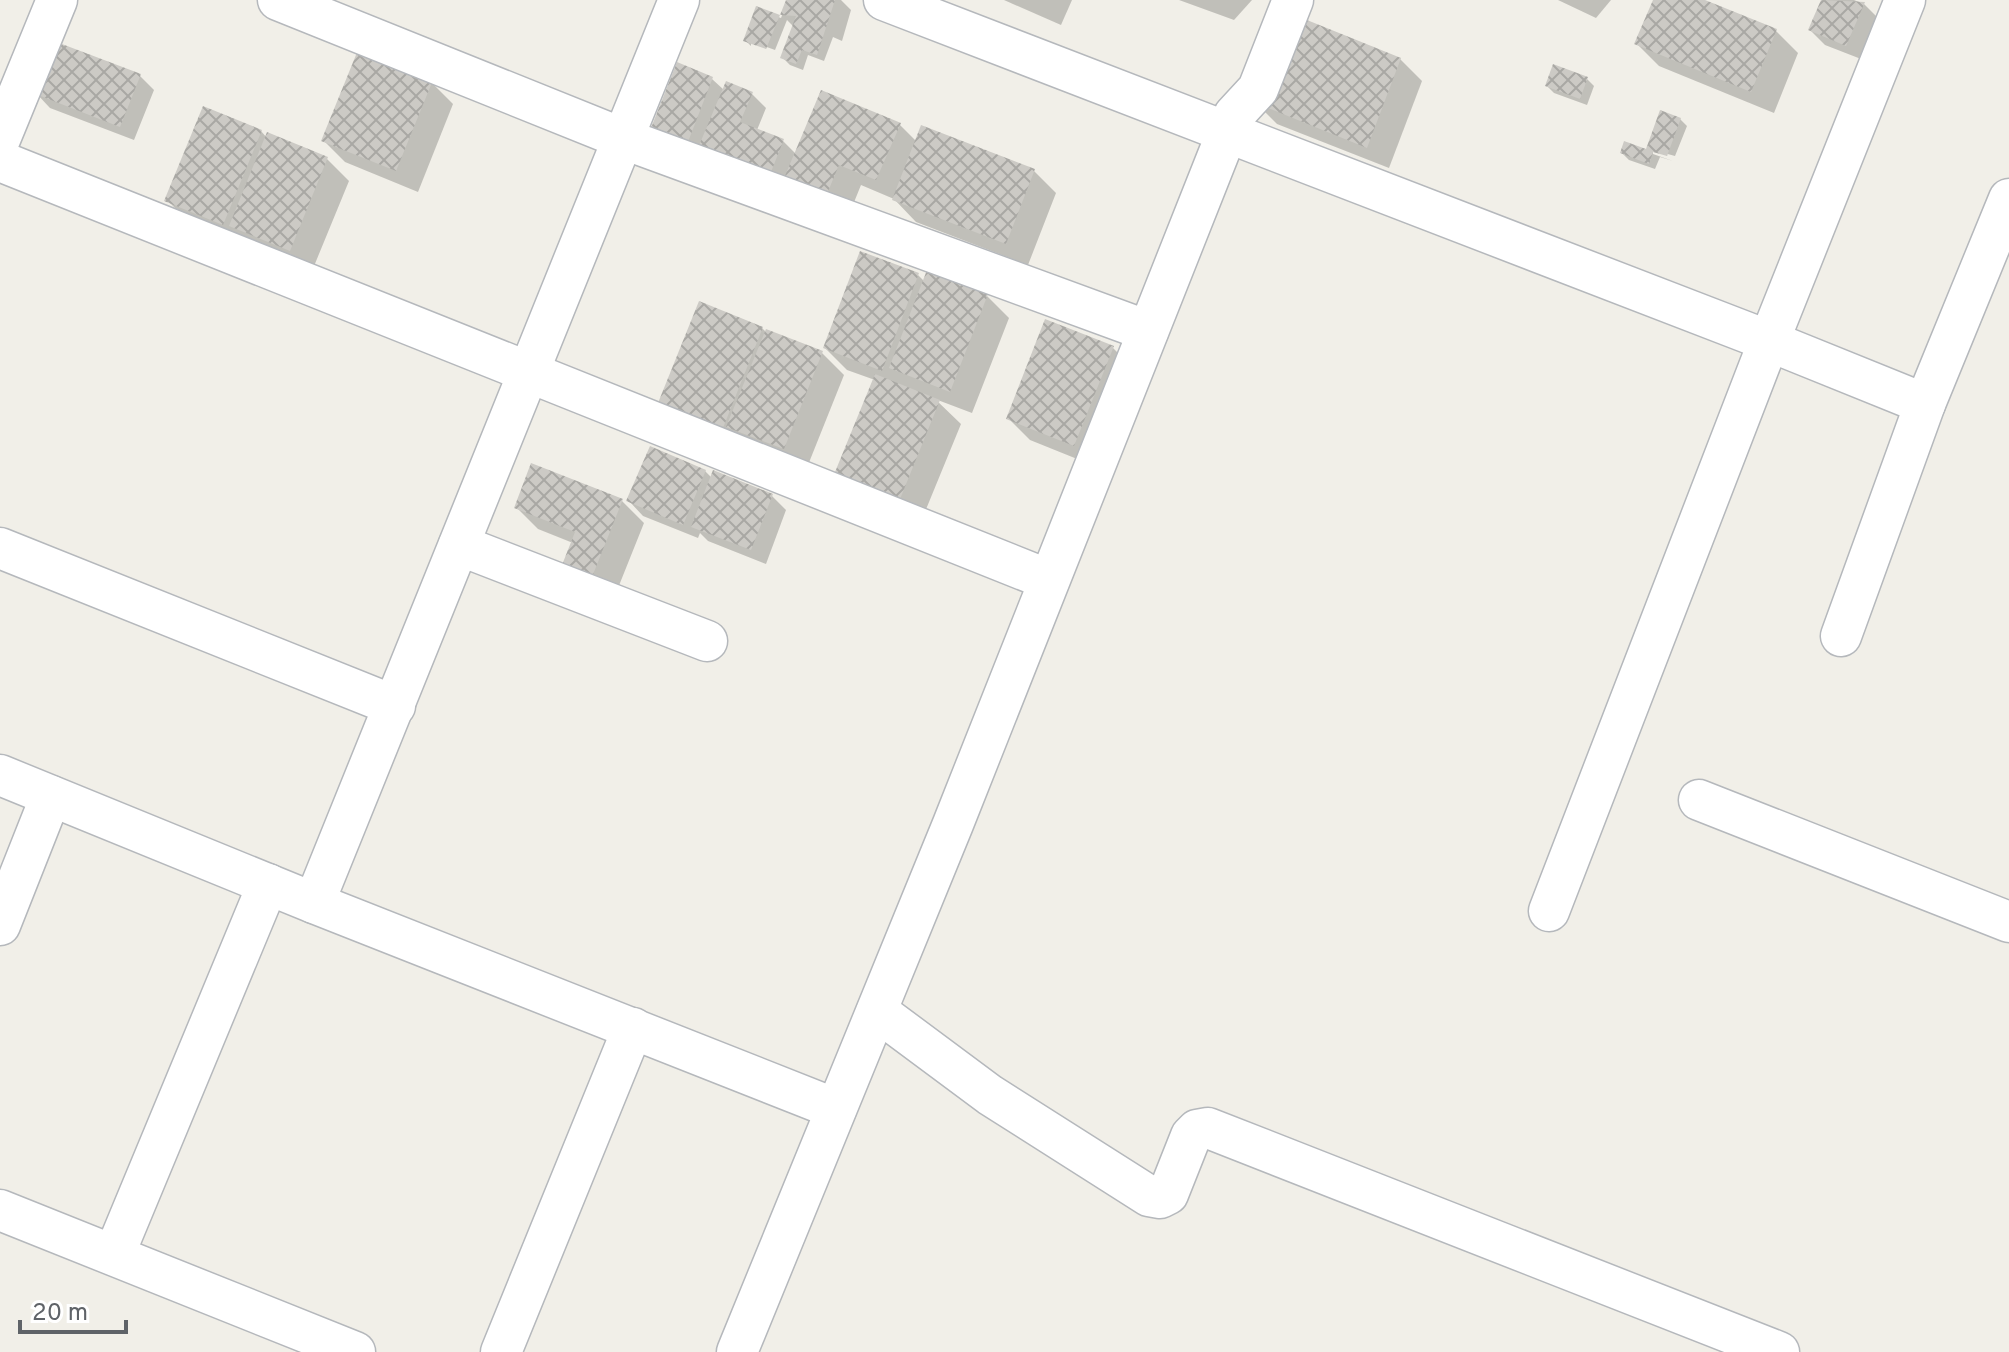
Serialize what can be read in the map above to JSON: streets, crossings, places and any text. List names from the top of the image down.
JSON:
{
  "scale_bar": "20 m"
}
